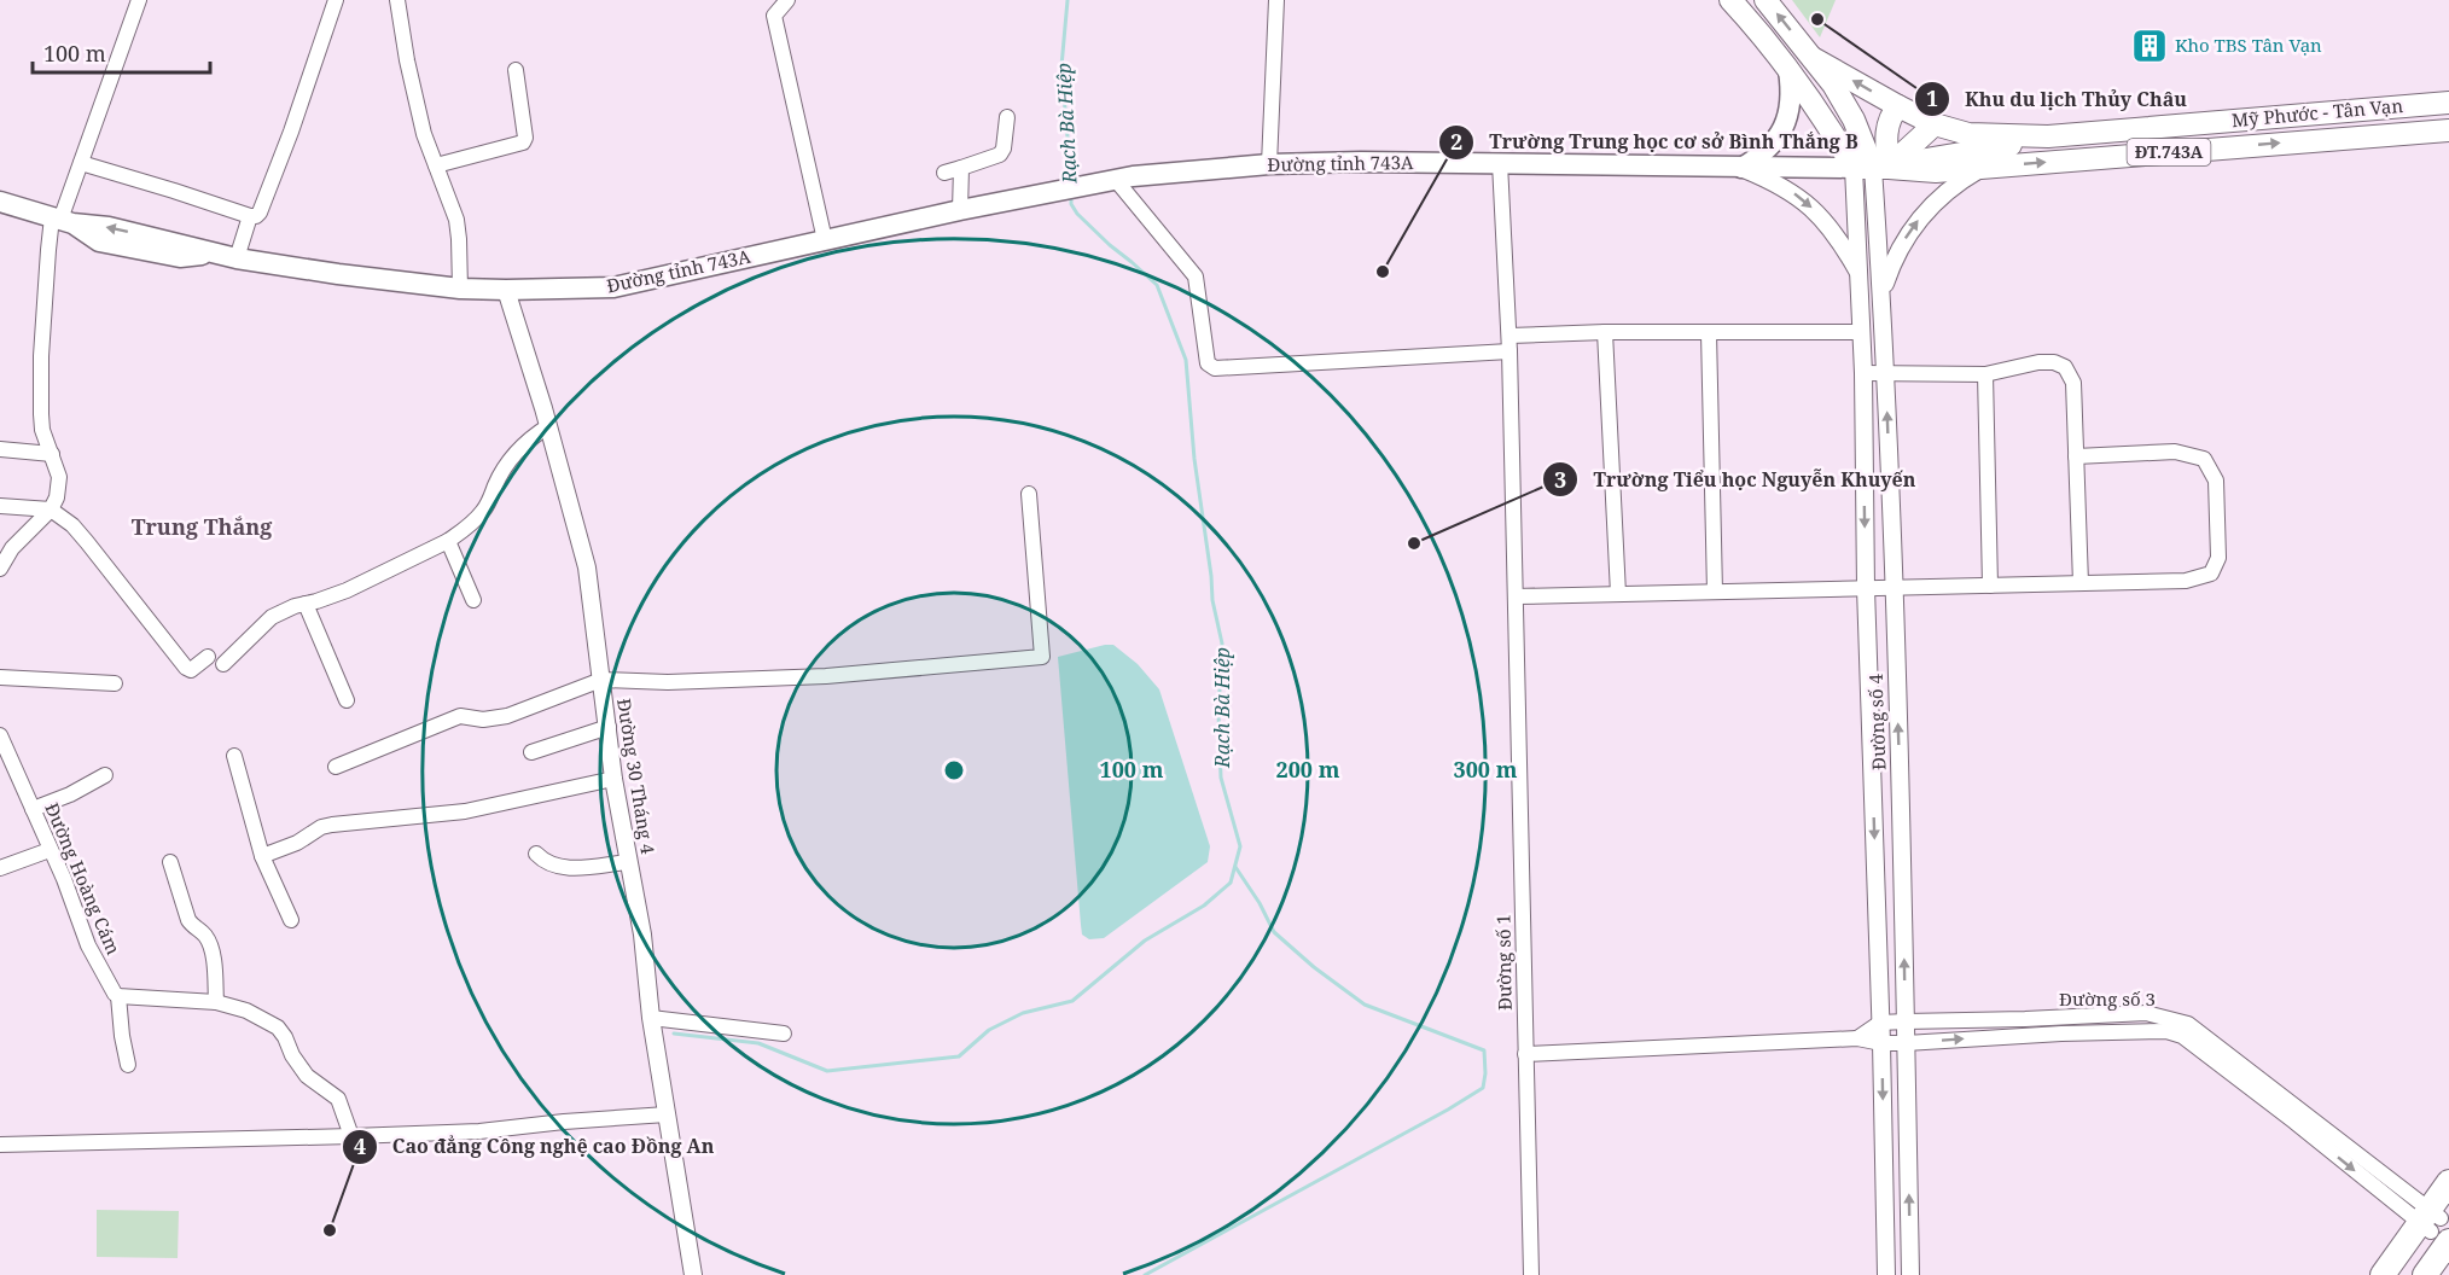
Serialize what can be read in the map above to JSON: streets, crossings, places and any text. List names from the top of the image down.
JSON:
{
  "streets": {
    "main road": ["Mỹ Phước - Tân Vạn", "ĐT.743A", "Đường tỉnh 743A"],
    "street": [
      "Đường số 4",
      "Đường 30 Tháng 4",
      "Đường Hoàng Cám",
      "Đường số 1",
      "Đường số 3"
    ]
  },
  "crossings": [
    ["Mỹ Phước - Tân Vạn", "Đường tỉnh 743A"],
    ["Mỹ Phước - Tân Vạn", "Đường số 4"],
    ["Đường tỉnh 743A", "Đường số 4"],
    ["Đường tỉnh 743A", "Đường 30 Tháng 4"],
    ["Đường tỉnh 743A", "Đường số 1"],
    ["Đường số 4", "Đường số 3"],
    ["Đường số 1", "Đường số 3"]
  ],
  "districts": ["Trung Thắng"],
  "water": ["Rạch Bà Hiệp"],
  "places": {
    "other": [
      "Khu du lịch Thủy Châu",
      "Trường Trung học cơ sở Bình Thắng B",
      "Trường Tiểu học Nguyễn Khuyến",
      "Cao đẳng Công nghệ cao Đồng An"
    ],
    "building": ["Kho TBS Tân Vạn"]
  },
  "scale_bar": "100 m",
  "rings": ["100 m", "200 m", "300 m"]
}
